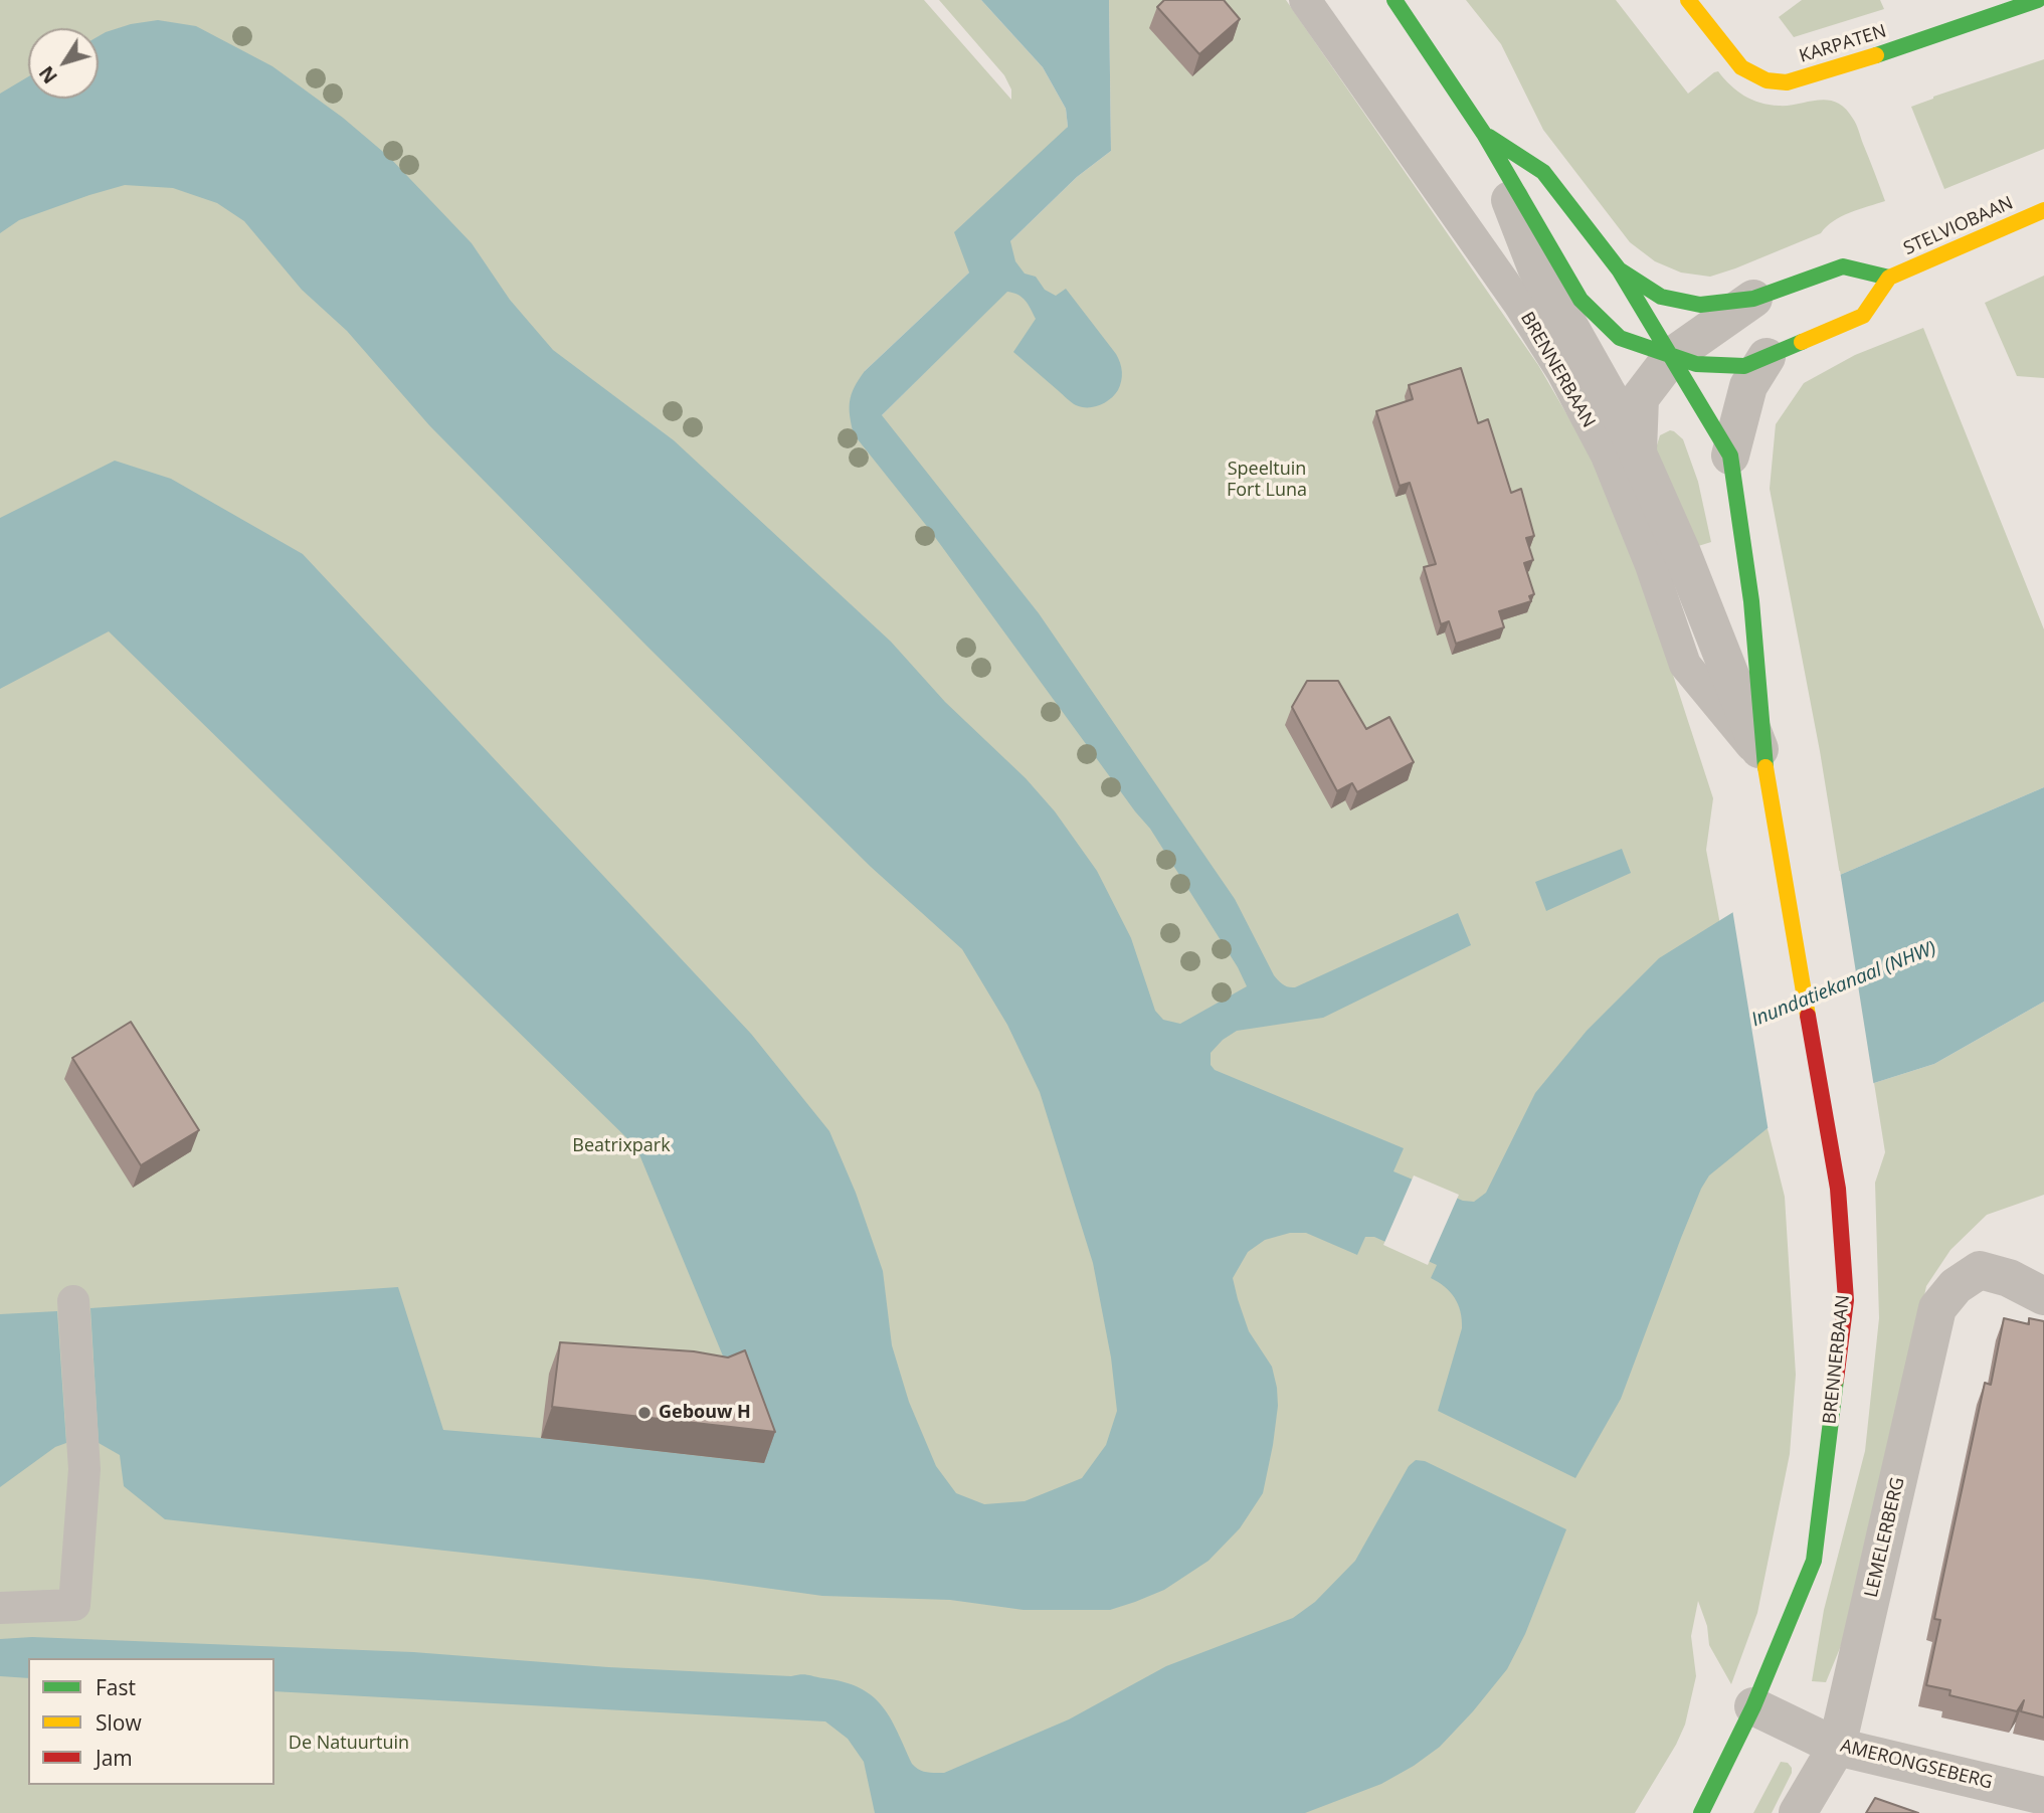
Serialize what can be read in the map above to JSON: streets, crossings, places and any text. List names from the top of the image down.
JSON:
{
  "streets": {
    "street": [
      "KARPATEN",
      "STELVIOBAAN",
      "BRENNERBAAN",
      "LEMELERBERG",
      "AMERONGSEBERG"
    ]
  },
  "crossings": [
    ["BRENNERBAAN", "AMERONGSEBERG"],
    ["LEMELERBERG", "AMERONGSEBERG"]
  ],
  "water": ["Inundatiekanaal (NHW)"],
  "parks": ["Speeltuin Fort Luna", "Beatrixpark", "De Natuurtuin"],
  "places": ["Gebouw H"],
  "legend": ["Fast", "Slow", "Jam"],
  "north": "bottom left"
}
